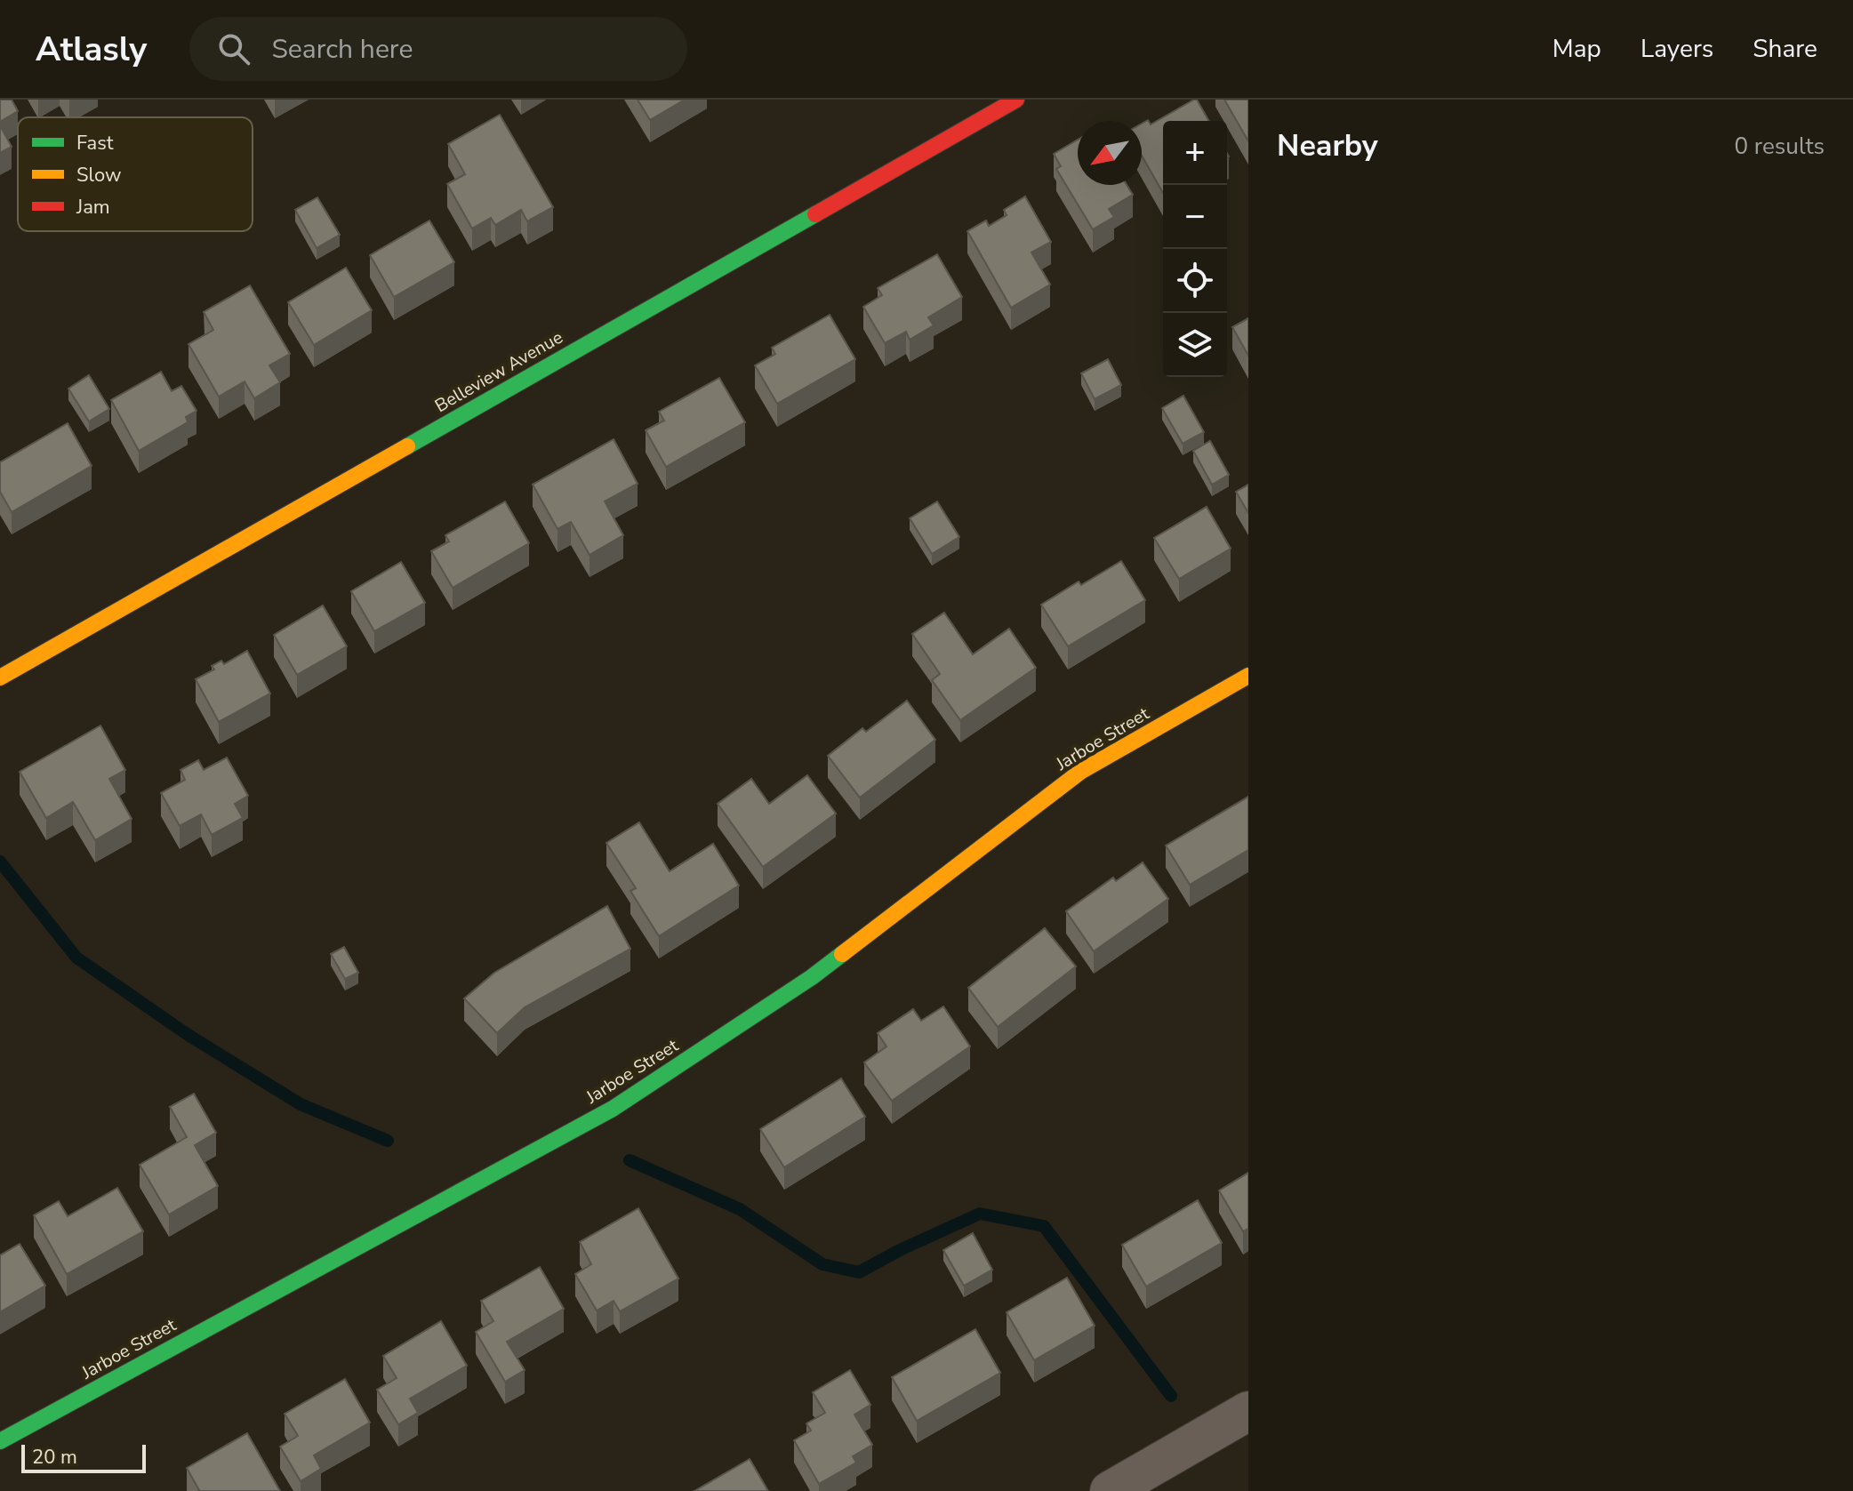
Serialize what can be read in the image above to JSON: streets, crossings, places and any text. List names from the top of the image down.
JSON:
{
  "streets": {
    "street": ["Belleview Avenue", "Jarboe Street"]
  },
  "legend": ["Fast", "Slow", "Jam"],
  "scale_bar": "20 m",
  "north": "bottom left",
  "page": {
    "header": "Atlasly",
    "search": "Search here",
    "nav": ["Map", "Layers", "Share"],
    "heading": ["Nearby", "0 results"],
    "map_buttons": ["+", "−"],
    "scale": "20 m"
  }
}
